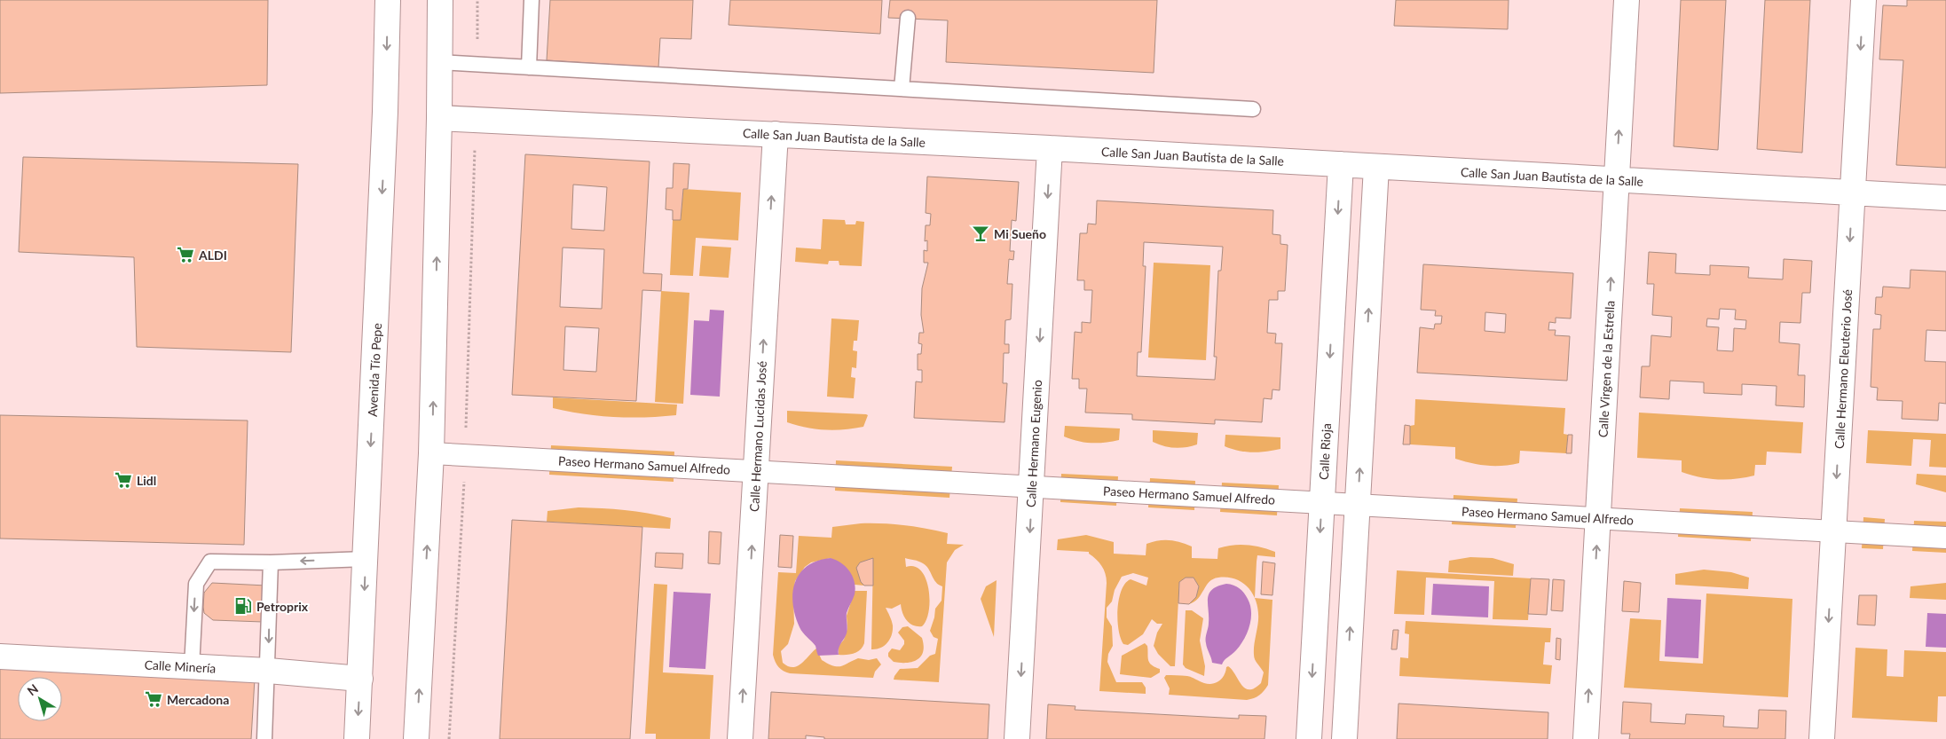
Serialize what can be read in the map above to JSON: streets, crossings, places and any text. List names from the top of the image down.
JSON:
{
  "streets": {
    "street": [
      "Calle San Juan Bautista de la Salle",
      "Calle Virgen de la Estrella",
      "Calle Hermano Eleuterio José",
      "Avenida Tío Pepe",
      "Calle Hermano Lucidas José",
      "Calle Hermano Eugenio",
      "Calle Rioja",
      "Paseo Hermano Samuel Alfredo",
      "Calle Minería"
    ]
  },
  "crossings": [
    ["Calle San Juan Bautista de la Salle", "Calle Virgen de la Estrella"],
    ["Calle San Juan Bautista de la Salle", "Calle Hermano Eleuterio José"],
    ["Calle San Juan Bautista de la Salle", "Calle Hermano Lucidas José"],
    ["Calle San Juan Bautista de la Salle", "Calle Hermano Eugenio"],
    ["Calle San Juan Bautista de la Salle", "Calle Rioja"],
    ["Calle Virgen de la Estrella", "Paseo Hermano Samuel Alfredo"],
    ["Calle Hermano Eleuterio José", "Paseo Hermano Samuel Alfredo"],
    ["Avenida Tío Pepe", "Calle Minería"],
    ["Calle Hermano Lucidas José", "Paseo Hermano Samuel Alfredo"],
    ["Calle Hermano Eugenio", "Paseo Hermano Samuel Alfredo"],
    ["Calle Rioja", "Paseo Hermano Samuel Alfredo"]
  ],
  "one_way": [
    "Calle Virgen de la Estrella",
    "Calle Hermano Eleuterio José",
    "Calle Hermano Lucidas José",
    "Calle Hermano Eugenio"
  ],
  "places": {
    "bar": ["Mi Sueño"],
    "supermarket": ["ALDI", "Lidl", "Mercadona"],
    "fuel station": ["Petroprix"]
  },
  "north": "top left"
}
